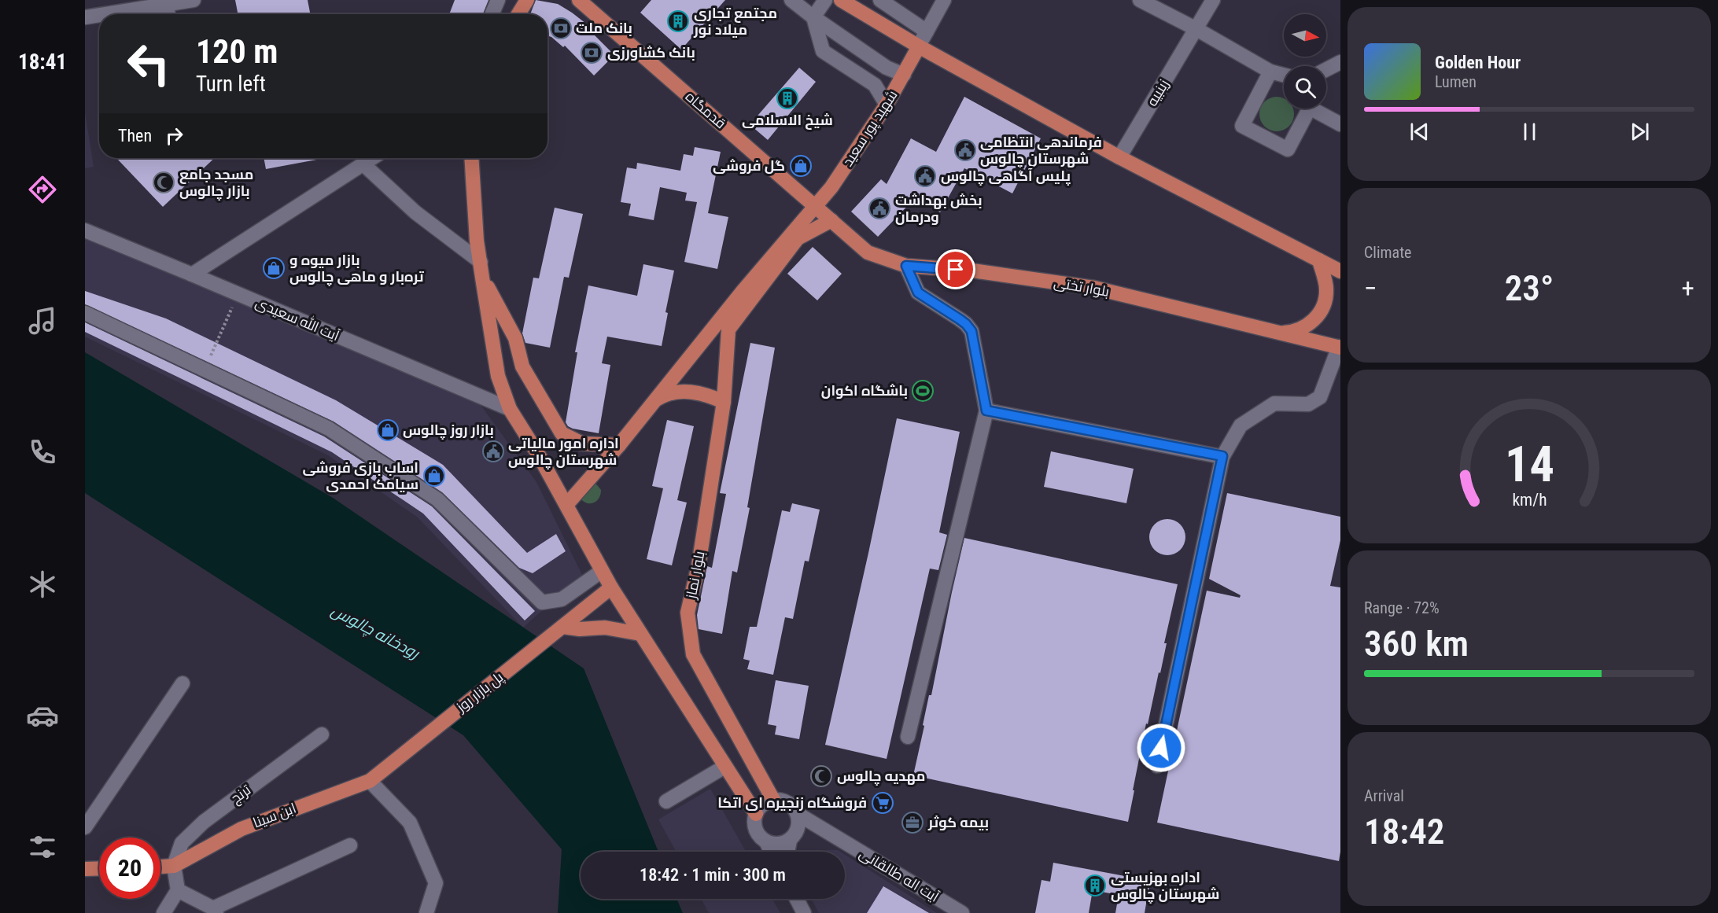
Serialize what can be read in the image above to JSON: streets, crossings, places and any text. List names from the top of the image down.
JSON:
{
  "streets": {
    "main road": [
      "قدمگاه",
      "شهید پور سعید",
      "بلوار تختی",
      "بلوار نماز",
      "پل بازار روز",
      "ابن سینا"
    ],
    "street": [
      "زینبیه",
      "آیت الله سعیدی",
      "ترنج",
      "آیت اله طالقانی"
    ]
  },
  "crossings": [
    ["قدمگاه", "شهید پور سعید"],
    ["قدمگاه", "بلوار تختی"],
    ["قدمگاه", "بلوار نماز"],
    ["بلوار تختی", "بلوار نماز"],
    ["بلوار نماز", "آیت اله طالقانی"],
    ["پل بازار روز", "ابن سینا"],
    ["ترنج", "ابن سینا"]
  ],
  "water": ["رودخانه چالوس"],
  "places": {
    "building": ["مجتمع تجاری میلاد نور", "شیخ الاسلامی", "اداره بهزیستی شهرستان چالوس"],
    "bank": ["بانک ملت", "بانک کشاورزی"],
    "public building": [
      "فرماندهی انتظامی شهرستان چالوس",
      "پلیس آگاهی چالوس",
      "بخش بهداشت ودرمان",
      "اداره امور مالیاتی شهرستان چالوس"
    ],
    "shop": [
      "گل فروشی",
      "بازار میوه و تره‌بار و ماهی چالوس",
      "بازار روز چالوس",
      "اساب بازی فروشی سیامک احمدی"
    ],
    "mosque": ["مسجد جامع بازار چالوس", "مهدیه چالوس"],
    "sports": ["باشگاه اکوان"],
    "supermarket": ["فروشگاه زنجیره ای اتکا"],
    "office": ["بیمه کوثر"]
  },
  "north": "right",
  "page": {
    "tabs": "18:41",
    "turn": ["120 m", "Turn left"],
    "song": ["Golden Hour", "Lumen"],
    "then": "Then",
    "tile": [
      "Climate",
      ["Range · 72%", "360 km"],
      ["Arrival", "18:42"]
    ],
    "heat": ["−", "23°", "+"],
    "limit": "20",
    "trip": "18:42 · 1 min · 300 m",
    "gauge": ["14", "km/h"]
  }
}
